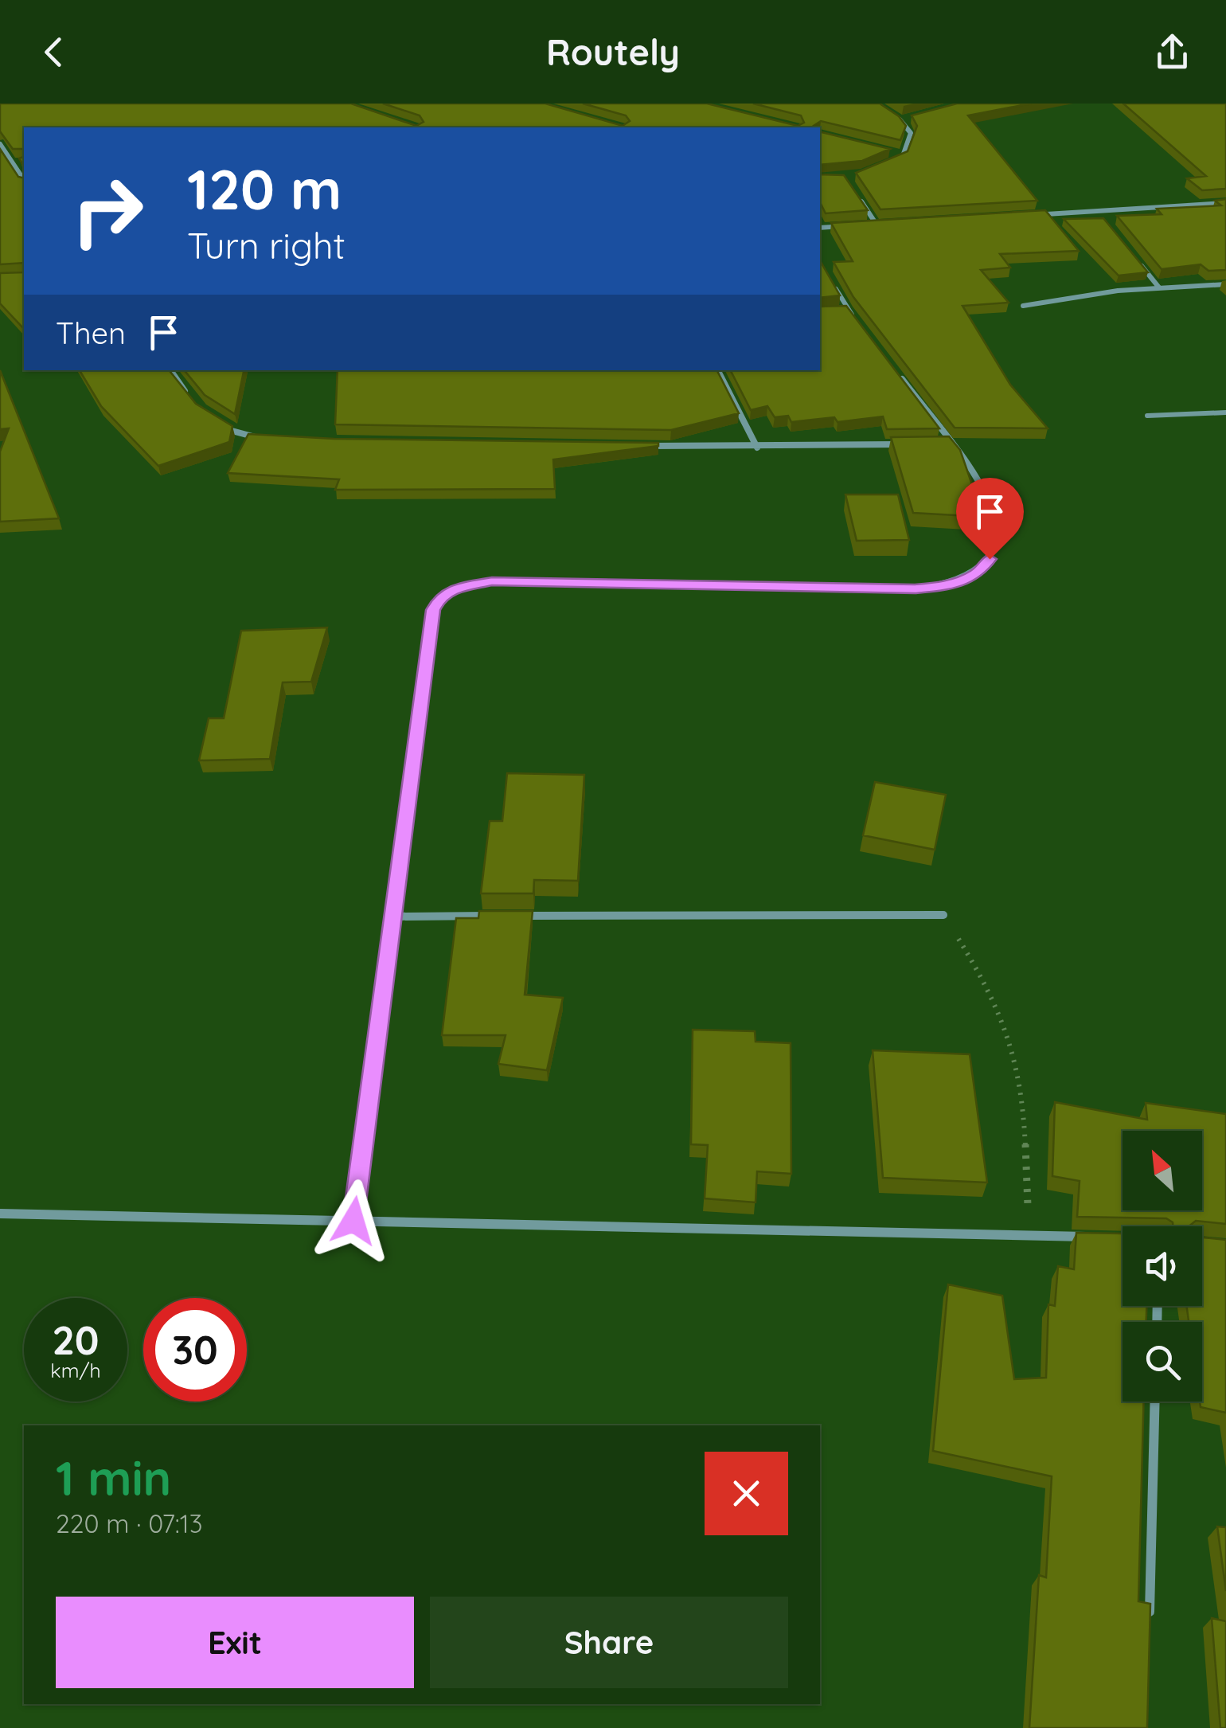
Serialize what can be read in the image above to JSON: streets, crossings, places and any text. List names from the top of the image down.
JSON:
{
  "north": "top left",
  "page": {
    "header": "Routely",
    "turn": ["120 m", "Turn right"],
    "then": "Then",
    "speed": "20 km/h",
    "limit": "30",
    "heading": ["1 min", "220 m · 07:13"],
    "buttons": ["Exit", "Share"]
  }
}
